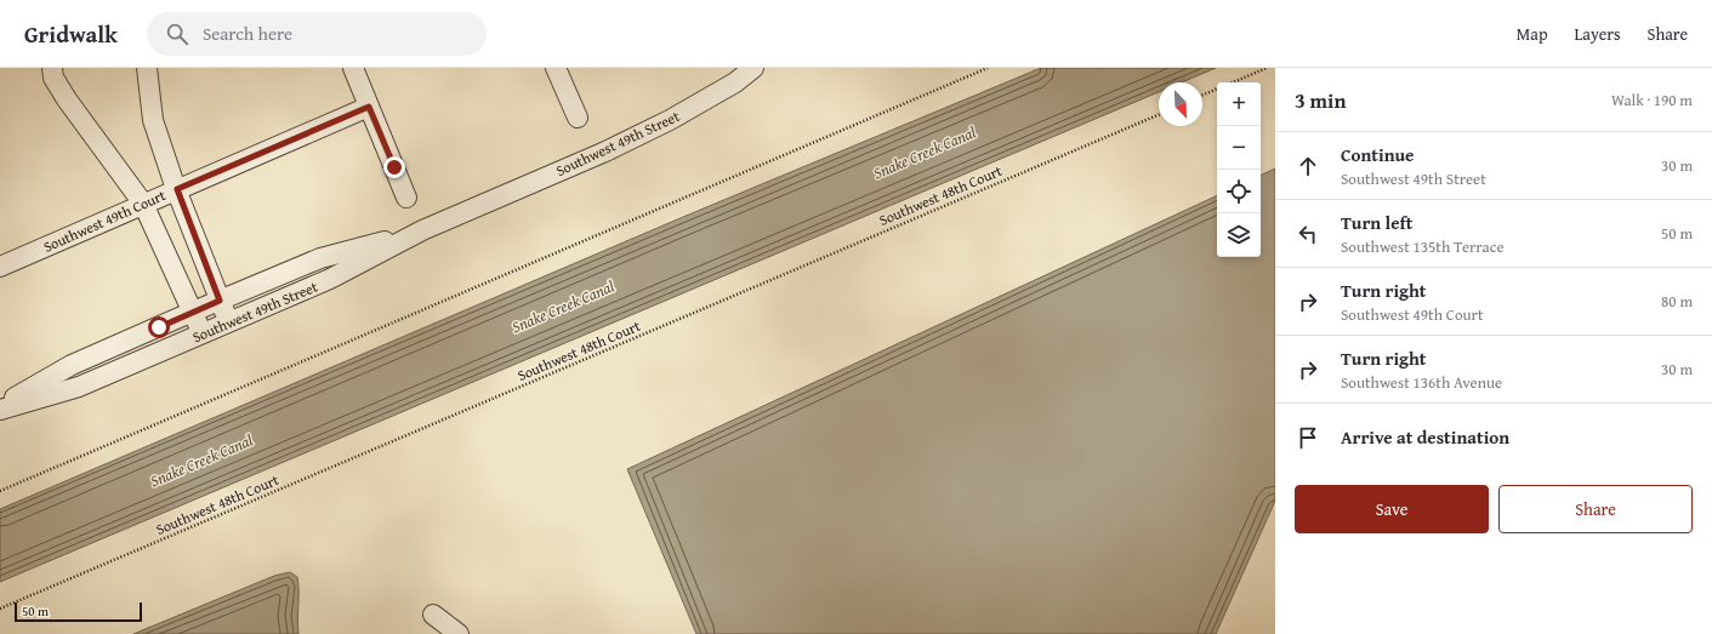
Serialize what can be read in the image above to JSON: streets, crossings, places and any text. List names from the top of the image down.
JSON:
{
  "streets": {
    "street": ["Southwest 49th Street", "Southwest 49th Court"],
    "path": ["Southwest 48th Court"]
  },
  "water": ["Snake Creek Canal"],
  "scale_bar": "50 m",
  "north": "bottom right",
  "page": {
    "header": "Gridwalk",
    "search": "Search here",
    "nav": ["Map", "Layers", "Share"],
    "heading": ["3 min", "Walk · 190 m"],
    "map_buttons": ["+", "−"],
    "list": [
      ["Continue", "Southwest 49th Street", "30 m"],
      ["Turn left", "Southwest 135th Terrace", "50 m"],
      ["Turn right", "Southwest 49th Court", "80 m"],
      ["Turn right", "Southwest 136th Avenue", "30 m"],
      "Arrive at destination"
    ],
    "buttons": ["Save", "Share"],
    "scale": "50 m"
  }
}
